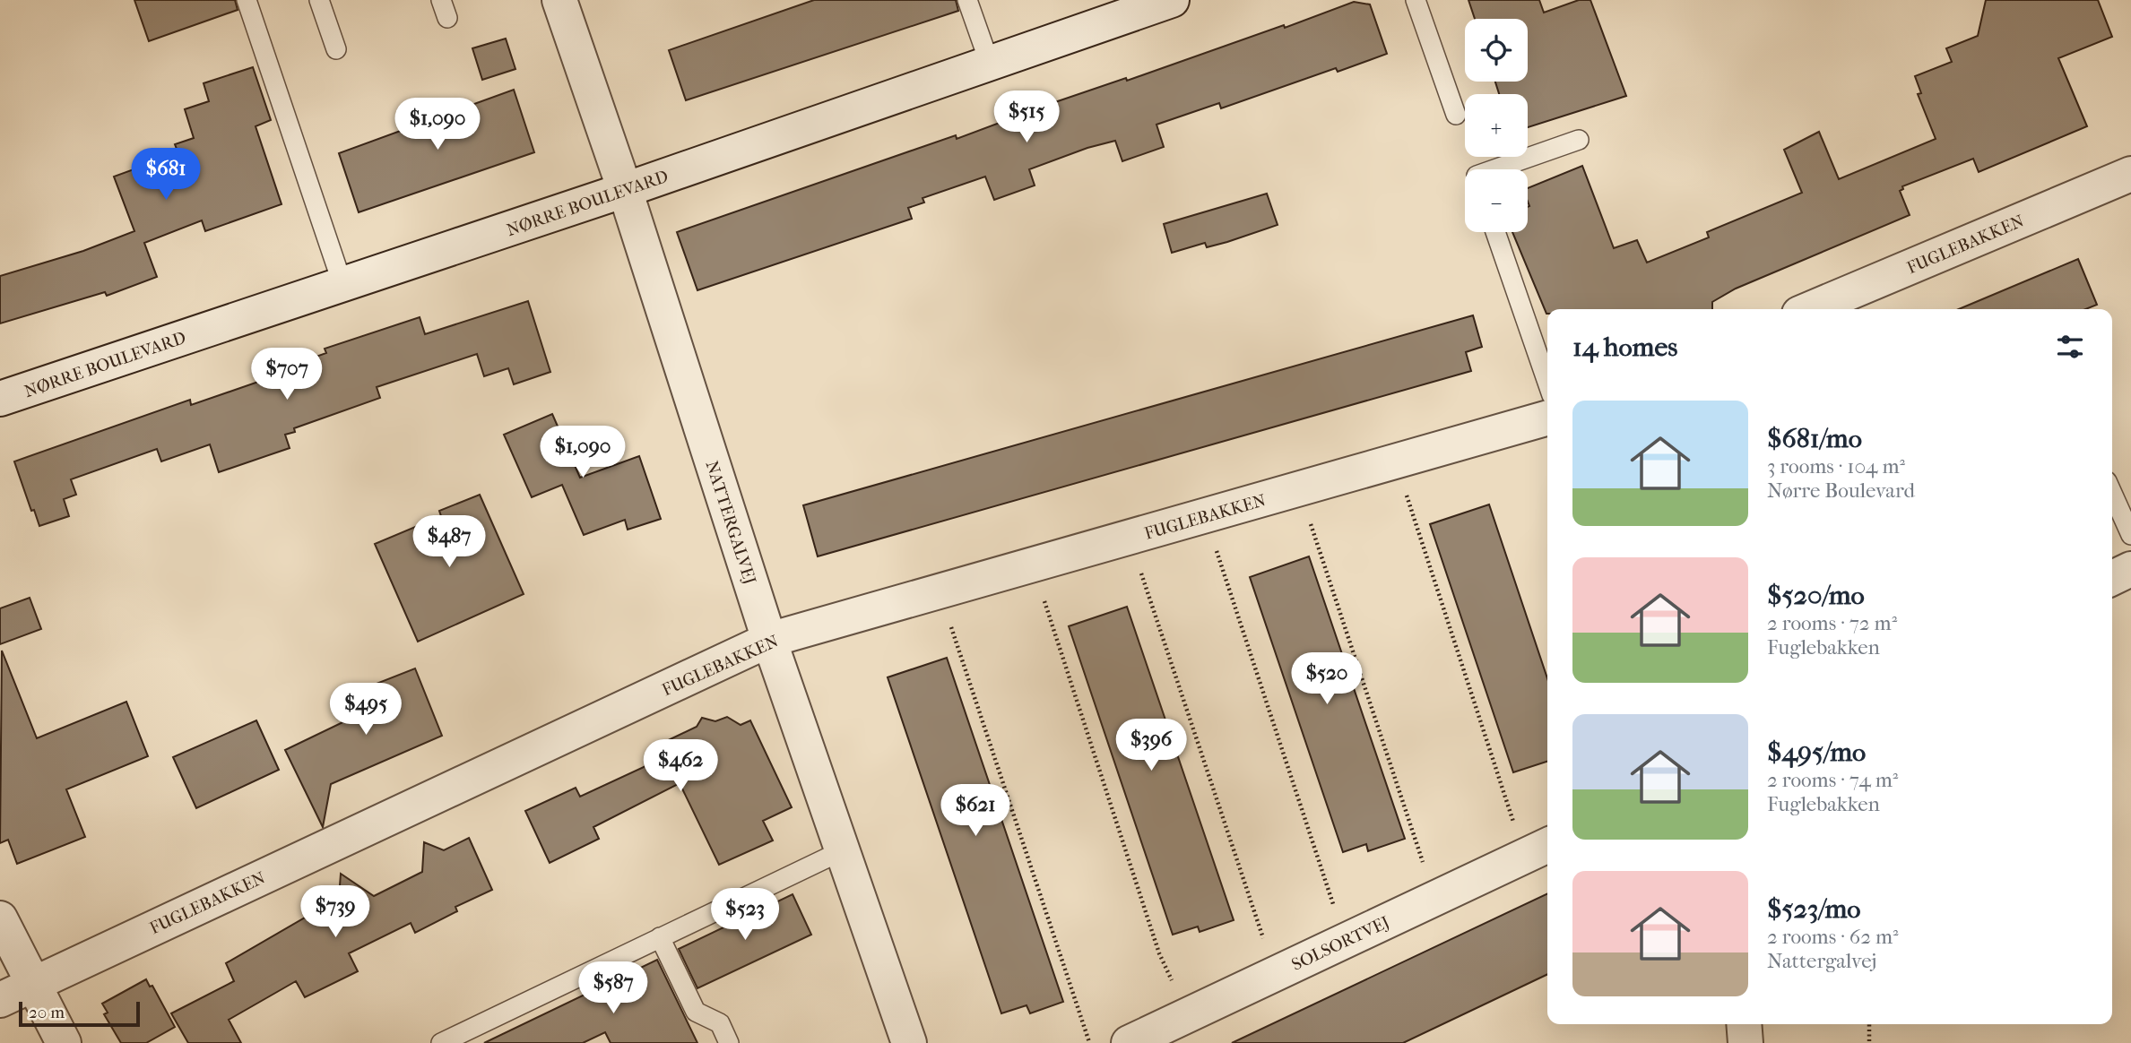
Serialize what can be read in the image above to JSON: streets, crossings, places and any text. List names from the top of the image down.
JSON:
{
  "streets": {
    "street": [
      "NØRRE BOULEVARD",
      "FUGLEBAKKEN",
      "NATTERGALVEJ",
      "SOLSORTVEJ"
    ]
  },
  "crossings": [
    ["NØRRE BOULEVARD", "NATTERGALVEJ"],
    ["FUGLEBAKKEN", "NATTERGALVEJ"]
  ],
  "scale_bar": "20 m",
  "page": {
    "map_buttons": ["+", "−"],
    "price": [
      "$515",
      "$1,090",
      "$681",
      "$707",
      "$1,090",
      "$487",
      "$520",
      "$495",
      "$396",
      "$462",
      "$621",
      "$739",
      "$523",
      "$587"
    ],
    "heading": "14 homes",
    "list": [
      {
        "name": "$681/mo",
        "note": "3 rooms · 104 m² · Nørre Boulevard"
      },
      {
        "name": "$520/mo",
        "note": "2 rooms · 72 m² · Fuglebakken"
      },
      {
        "name": "$495/mo",
        "note": "2 rooms · 74 m² · Fuglebakken"
      },
      {
        "name": "$523/mo",
        "note": "2 rooms · 62 m² · Nattergalvej"
      }
    ],
    "scale": "20 m"
  }
}
